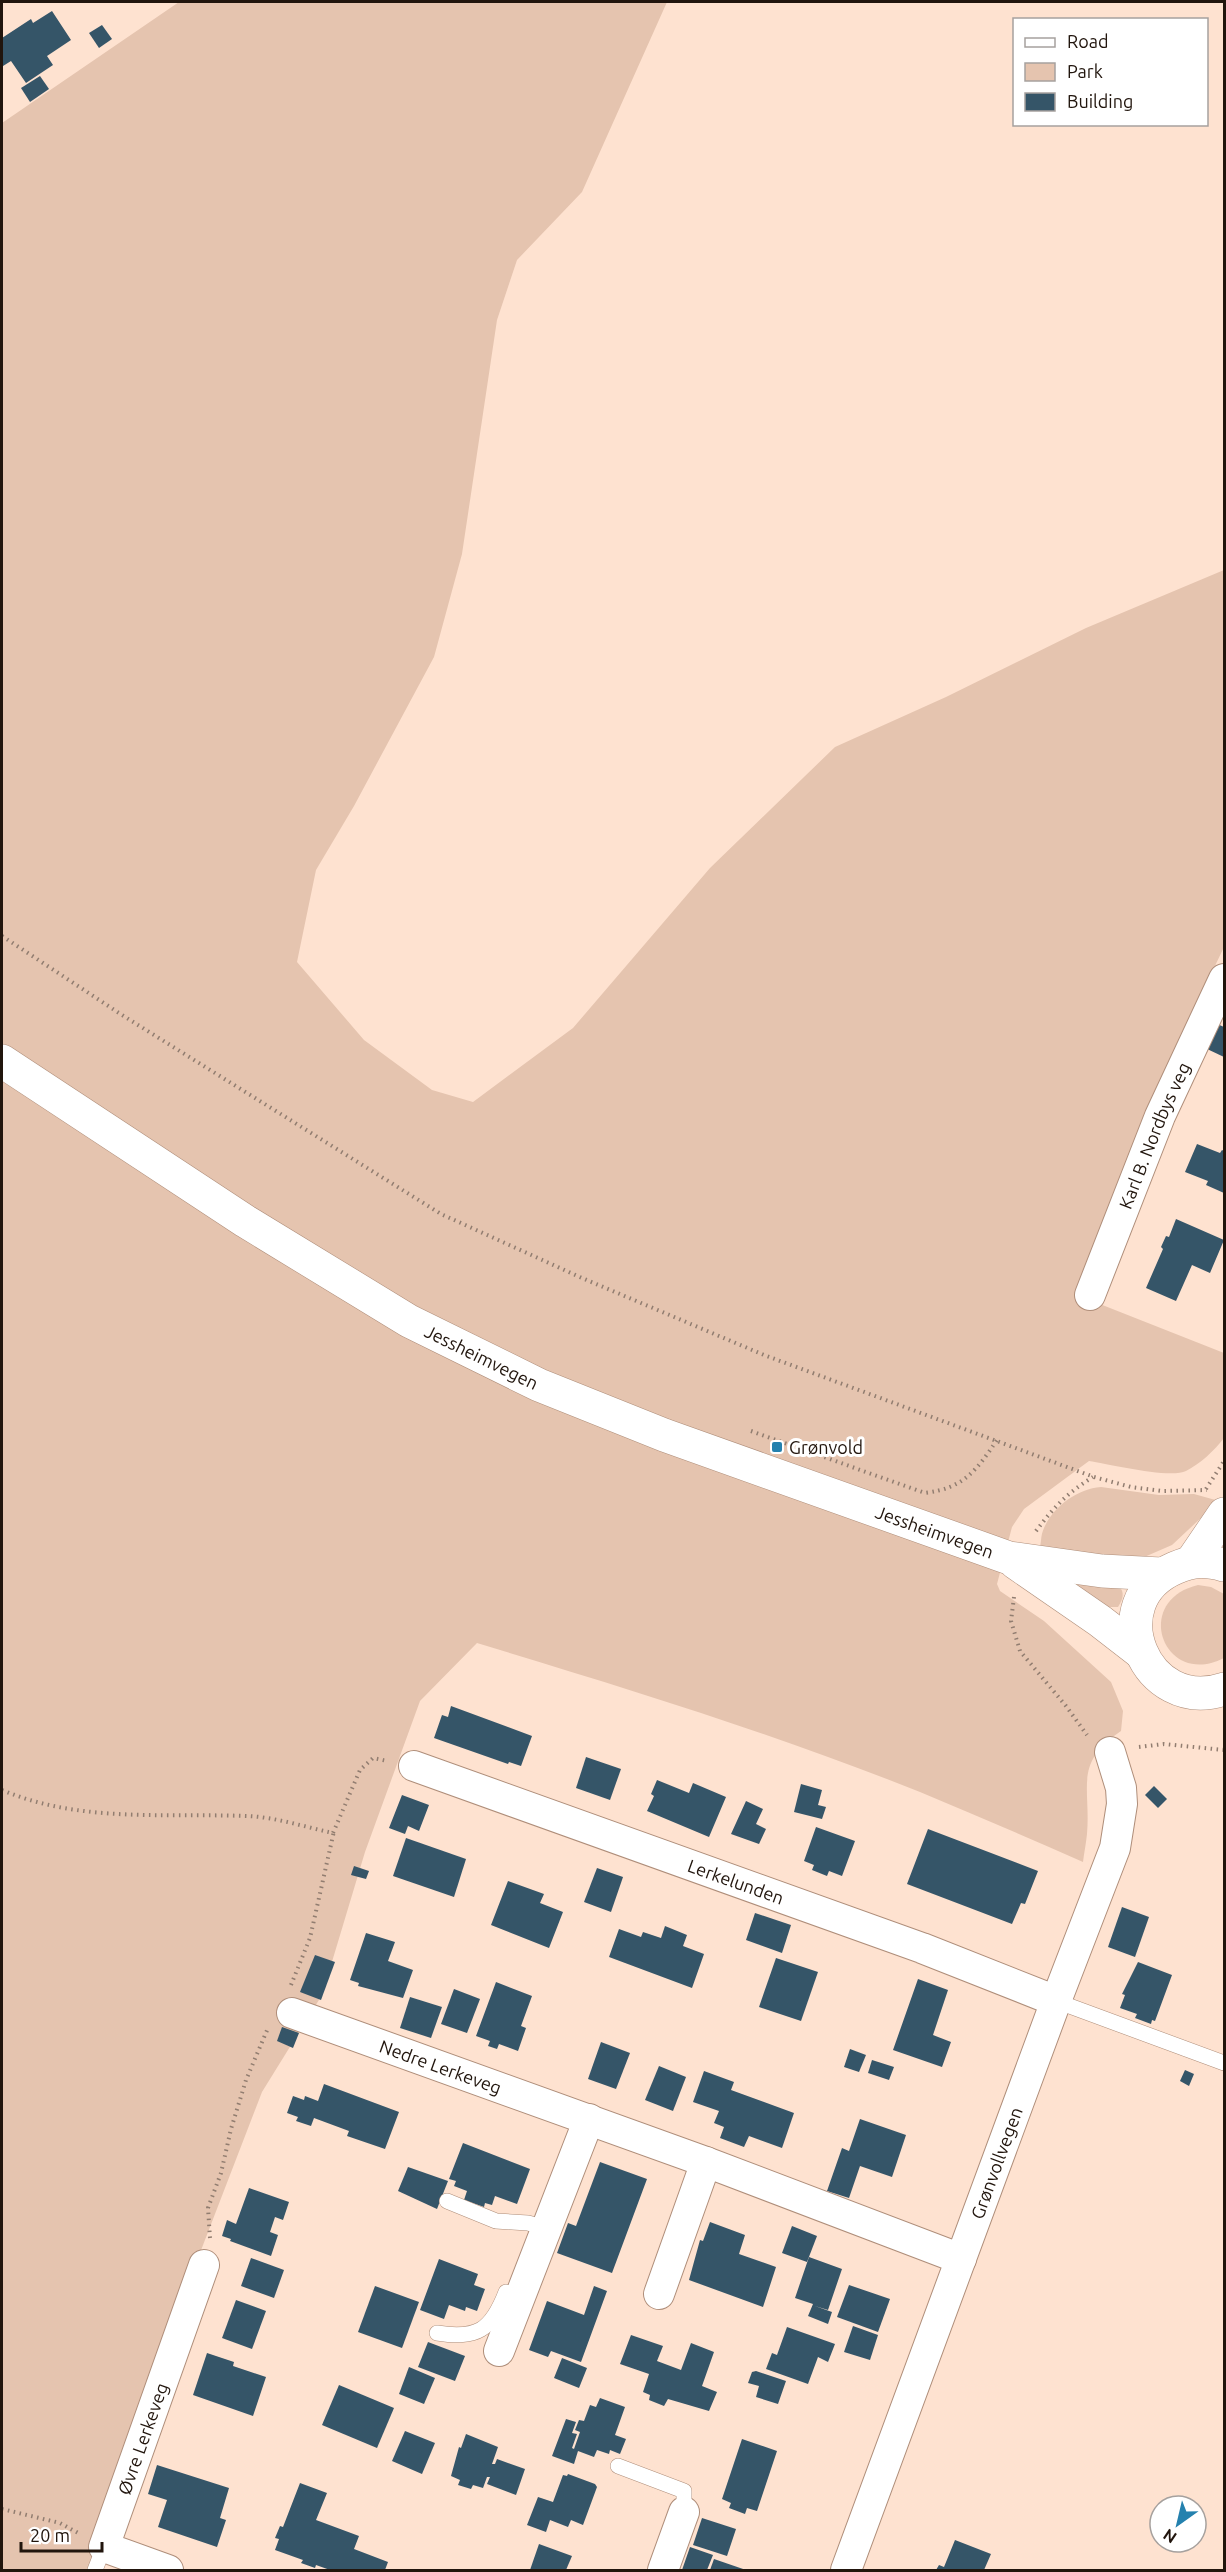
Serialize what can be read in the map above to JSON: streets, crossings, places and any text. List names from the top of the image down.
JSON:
{
  "streets": {
    "main road": ["Jessheimvegen"],
    "street": [
      "Karl B. Nordbys veg",
      "Lerkelunden",
      "Nedre Lerkeveg",
      "Grønvollvegen",
      "Øvre Lerkeveg"
    ]
  },
  "crossings": [
    ["Lerkelunden", "Grønvollvegen"],
    ["Nedre Lerkeveg", "Grønvollvegen"]
  ],
  "places": {
    "transit": ["Grønvold"]
  },
  "legend": ["Road", "Park", "Building"],
  "scale_bar": "20 m",
  "north": "bottom left"
}
